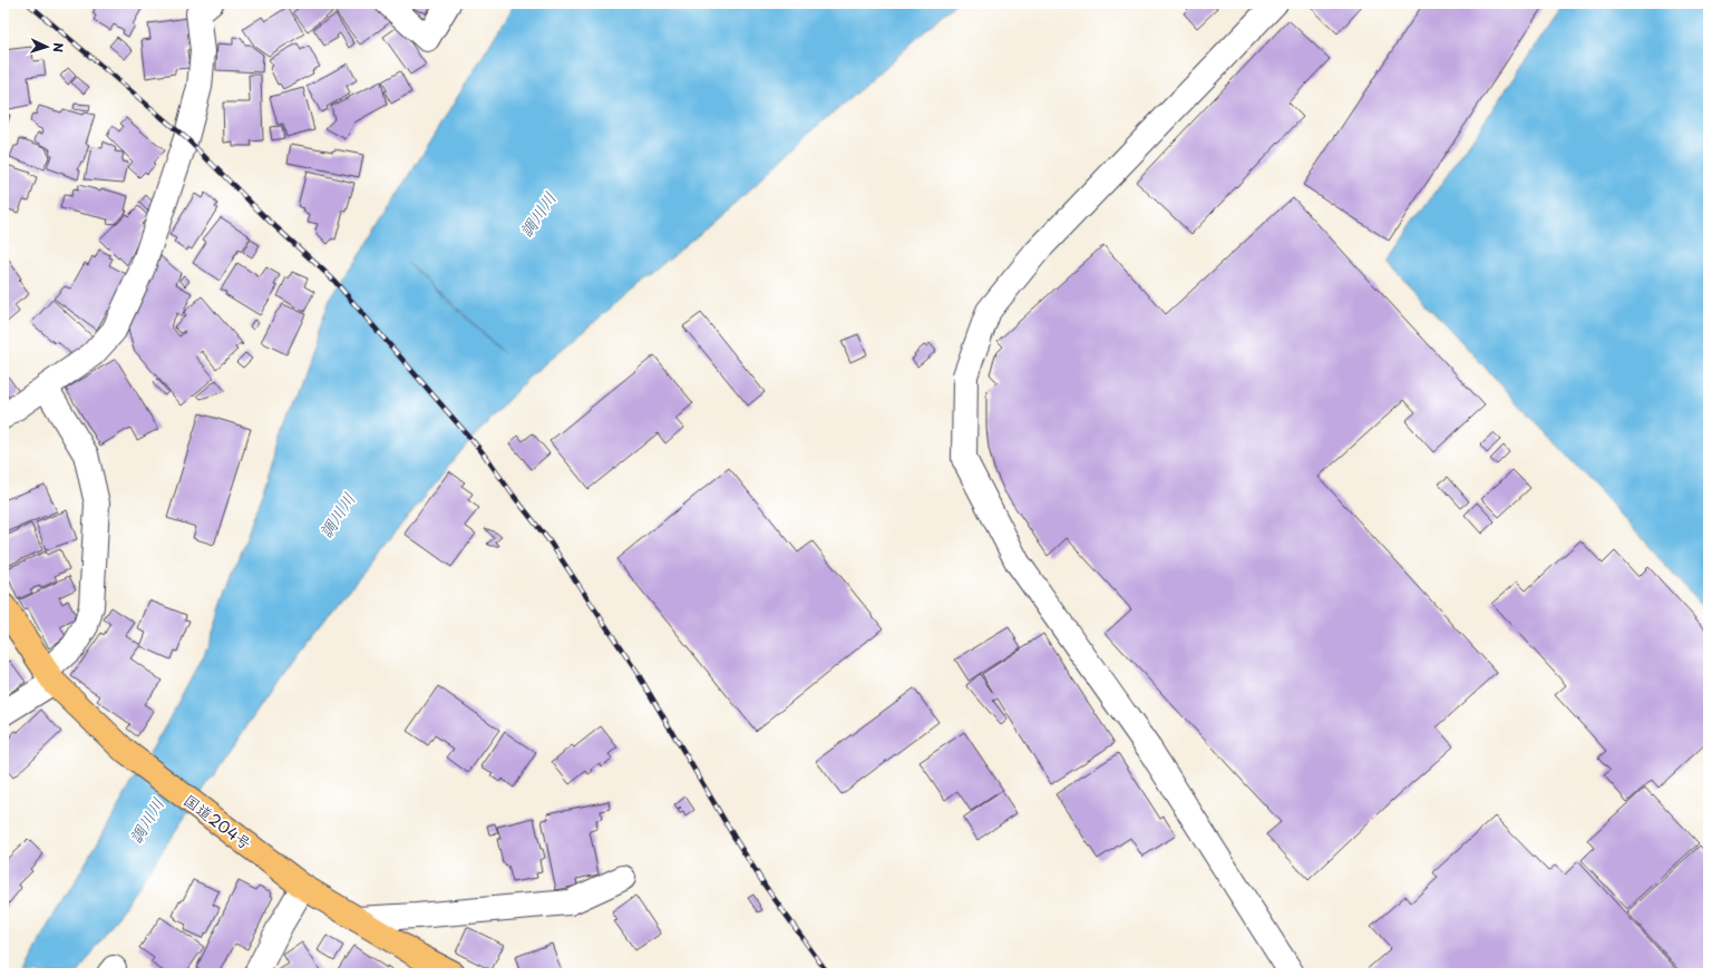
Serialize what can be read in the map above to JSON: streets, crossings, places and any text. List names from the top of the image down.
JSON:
{
  "streets": {
    "highway": ["国道204号"]
  },
  "water": ["調川川"],
  "north": "right"
}
